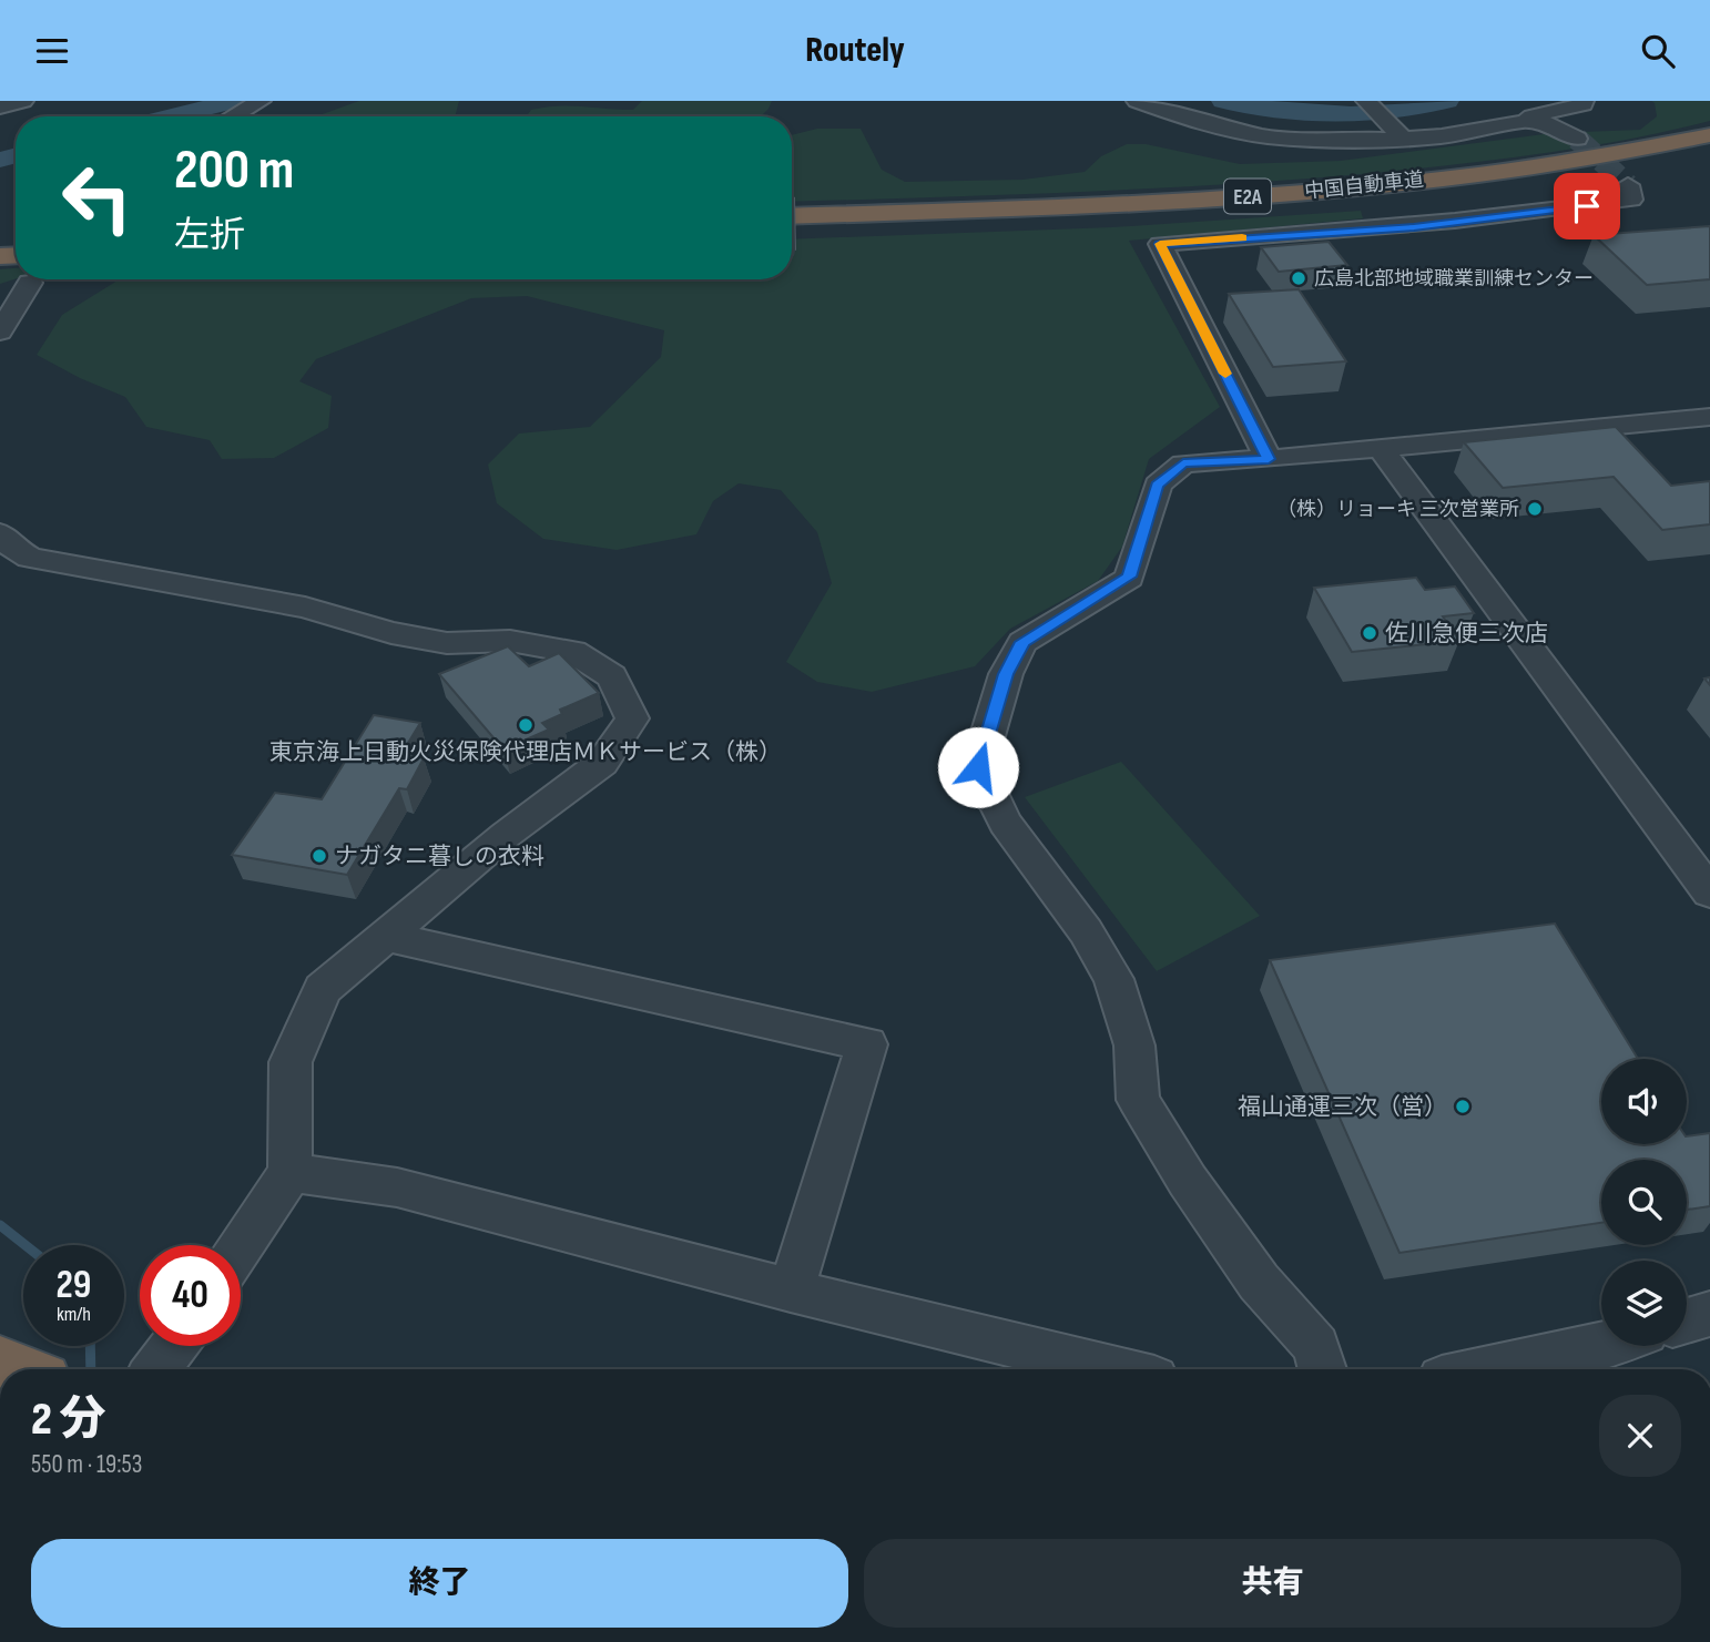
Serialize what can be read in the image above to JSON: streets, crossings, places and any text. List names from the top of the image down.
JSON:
{
  "streets": {
    "highway": ["中国自動車道", "E2A"]
  },
  "places": [
    "広島北部地域職業訓練センター",
    "（株）リョーキ 三次営業所",
    "佐川急便三次店",
    "東京海上日動火災保険代理店ＭＫサービス（株）",
    "ナガタニ暮しの衣料",
    "福山通運三次（営）"
  ],
  "page": {
    "header": "Routely",
    "turn": ["200 m", "左折"],
    "speed": "29 km/h",
    "limit": "40",
    "heading": ["2 分", "550 m · 19:53"],
    "buttons": ["終了", "共有"]
  }
}
